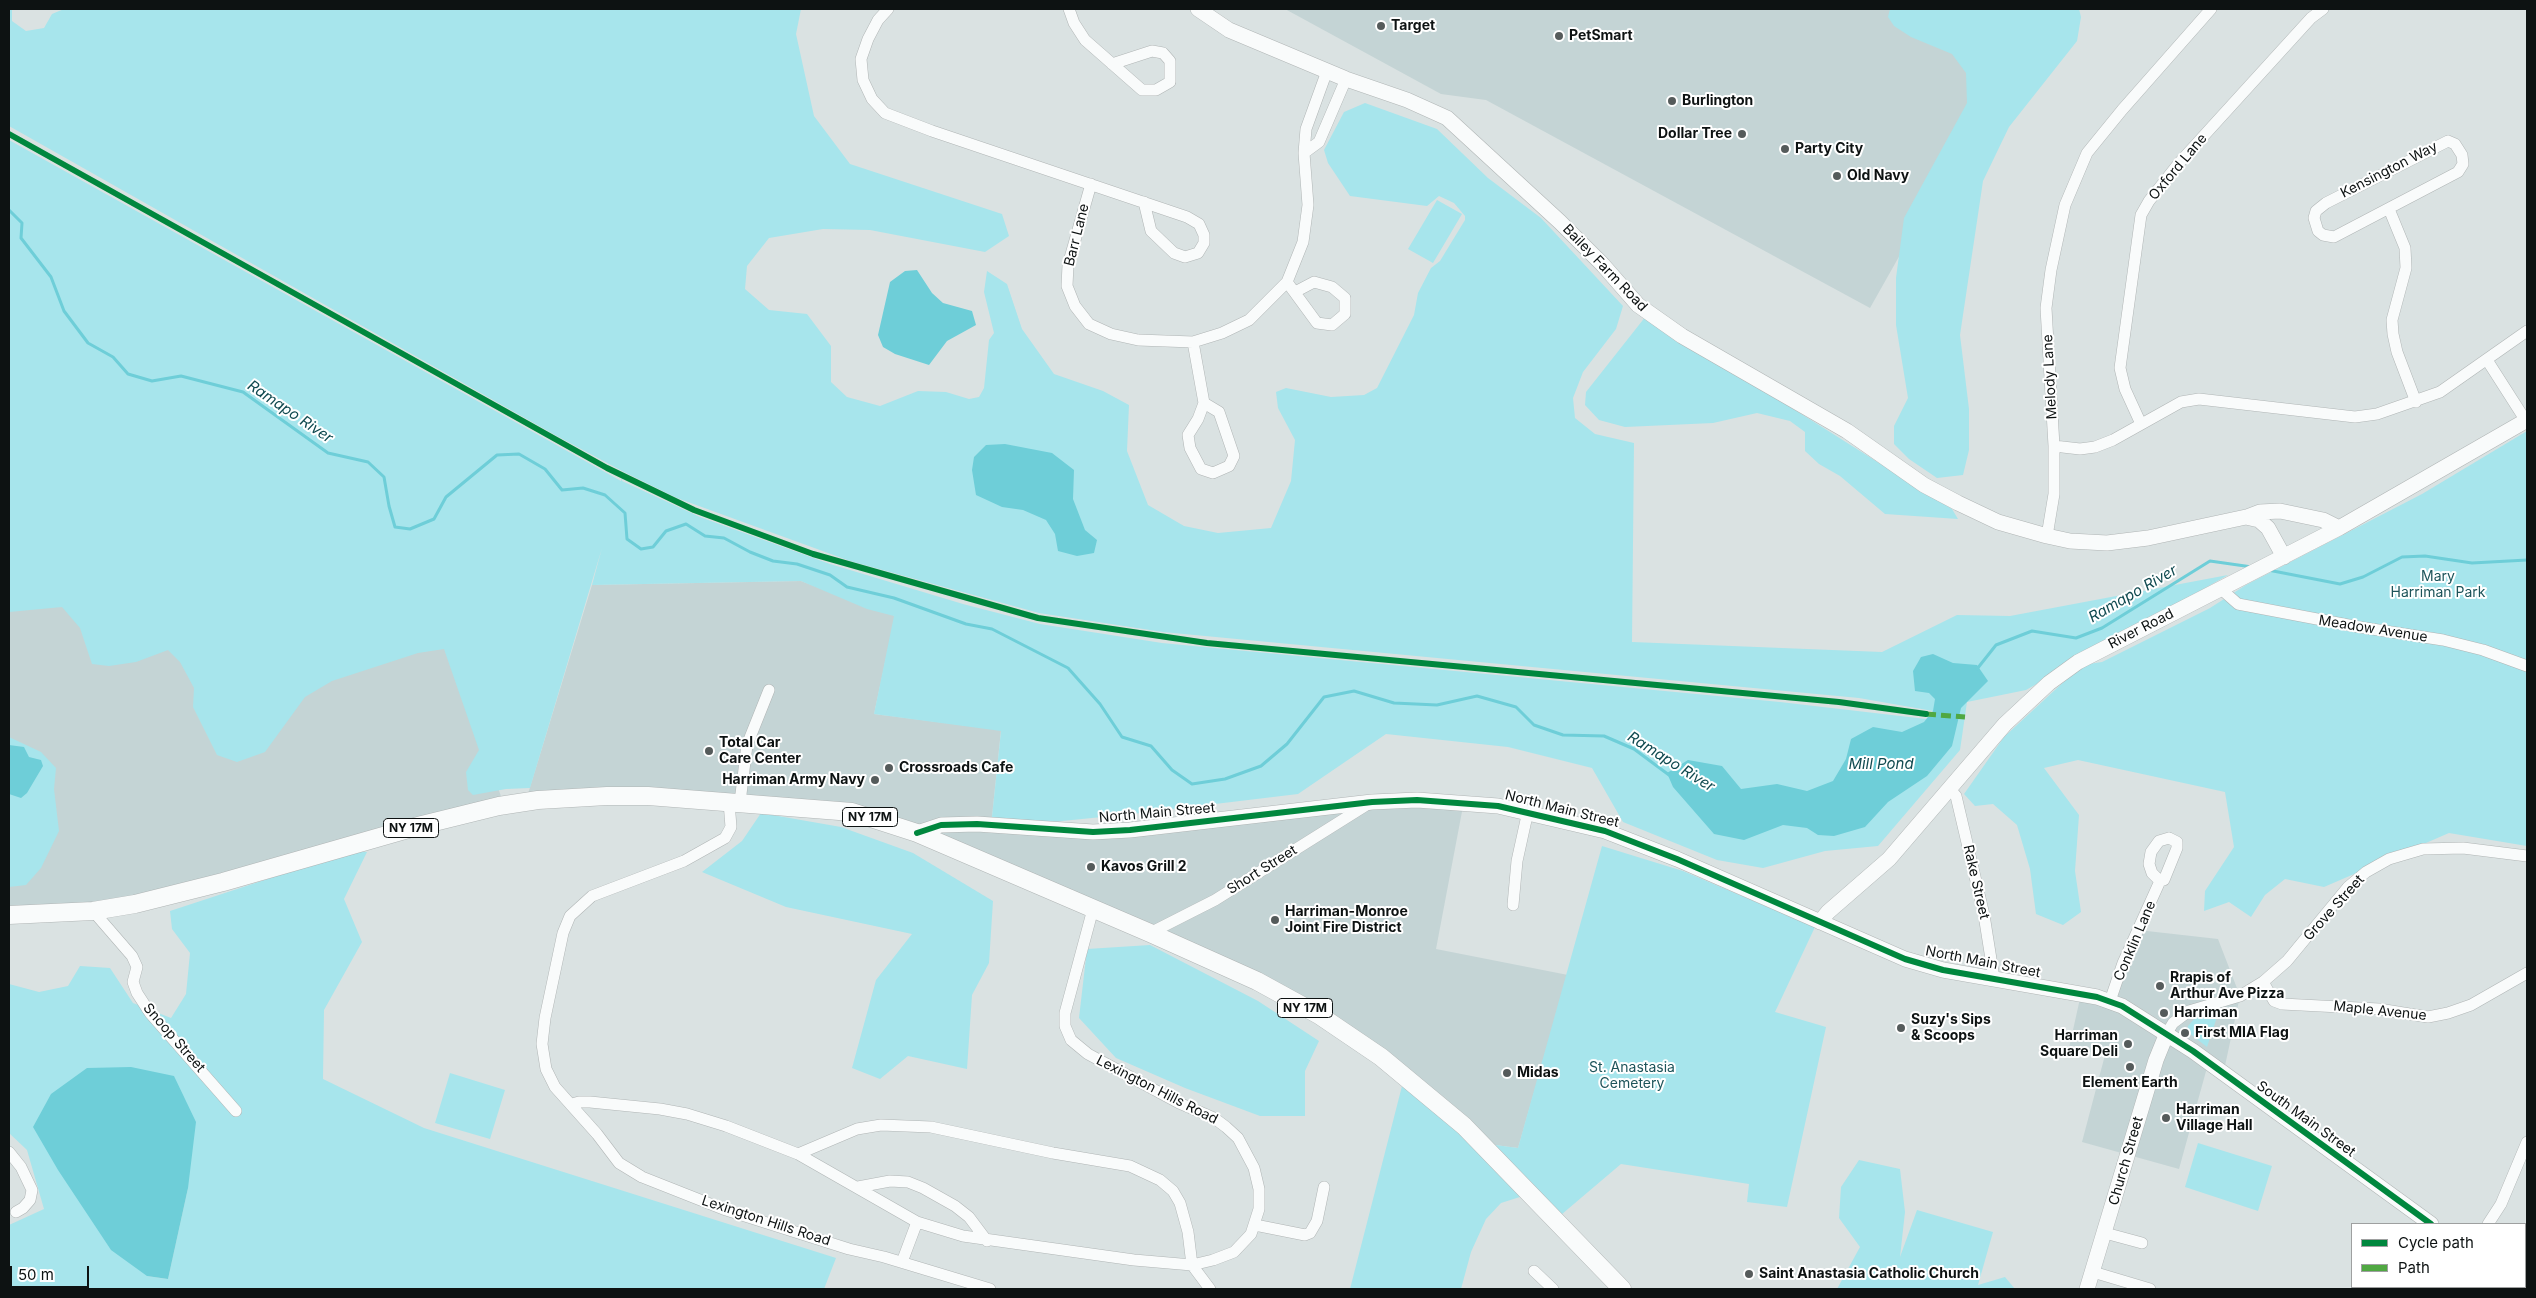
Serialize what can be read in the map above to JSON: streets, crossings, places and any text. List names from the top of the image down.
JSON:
{
  "streets": {
    "main road": ["NY 17M"],
    "street": [
      "Oxford Lane",
      "Kensington Way",
      "Barr Lane",
      "Bailey Farm Road",
      "Melody Lane",
      "River Road",
      "Meadow Avenue",
      "North Main Street",
      "Short Street",
      "Rake Street",
      "Grove Street",
      "Conklin Lane",
      "Maple Avenue",
      "Snoop Street",
      "Lexington Hills Road",
      "South Main Street",
      "Church Street"
    ]
  },
  "crossings": [
    ["Barr Lane", "Bailey Farm Road"],
    ["Bailey Farm Road", "Melody Lane"],
    ["River Road", "Meadow Avenue"],
    ["River Road", "North Main Street"],
    ["River Road", "Rake Street"],
    ["North Main Street", "NY 17M"],
    ["North Main Street", "Short Street"],
    ["North Main Street", "Rake Street"],
    ["North Main Street", "Grove Street"],
    ["North Main Street", "Conklin Lane"],
    ["North Main Street", "South Main Street"],
    ["North Main Street", "Church Street"],
    ["NY 17M", "Short Street"],
    ["NY 17M", "Snoop Street"],
    ["NY 17M", "Lexington Hills Road"],
    ["Grove Street", "Maple Avenue"],
    ["Grove Street", "South Main Street"],
    ["Grove Street", "Church Street"],
    ["South Main Street", "Church Street"]
  ],
  "water": ["Ramapo River", "Mill Pond"],
  "parks": ["Mary Harriman Park", "St. Anastasia Cemetery"],
  "places": [
    "Target",
    "PetSmart",
    "Burlington",
    "Dollar Tree",
    "Party City",
    "Old Navy",
    "Total Car Care Center",
    "Crossroads Cafe",
    "Harriman Army Navy",
    "Kavos Grill 2",
    "Harriman-Monroe Joint Fire District",
    "Rrapis of Arthur Ave Pizza",
    "Harriman",
    "Suzy's Sips & Scoops",
    "First MIA Flag",
    "Harriman Square Deli",
    "Element Earth",
    "Midas",
    "Harriman Village Hall",
    "Saint Anastasia Catholic Church"
  ],
  "legend": ["Cycle path", "Path"],
  "scale_bar": "50 m"
}
